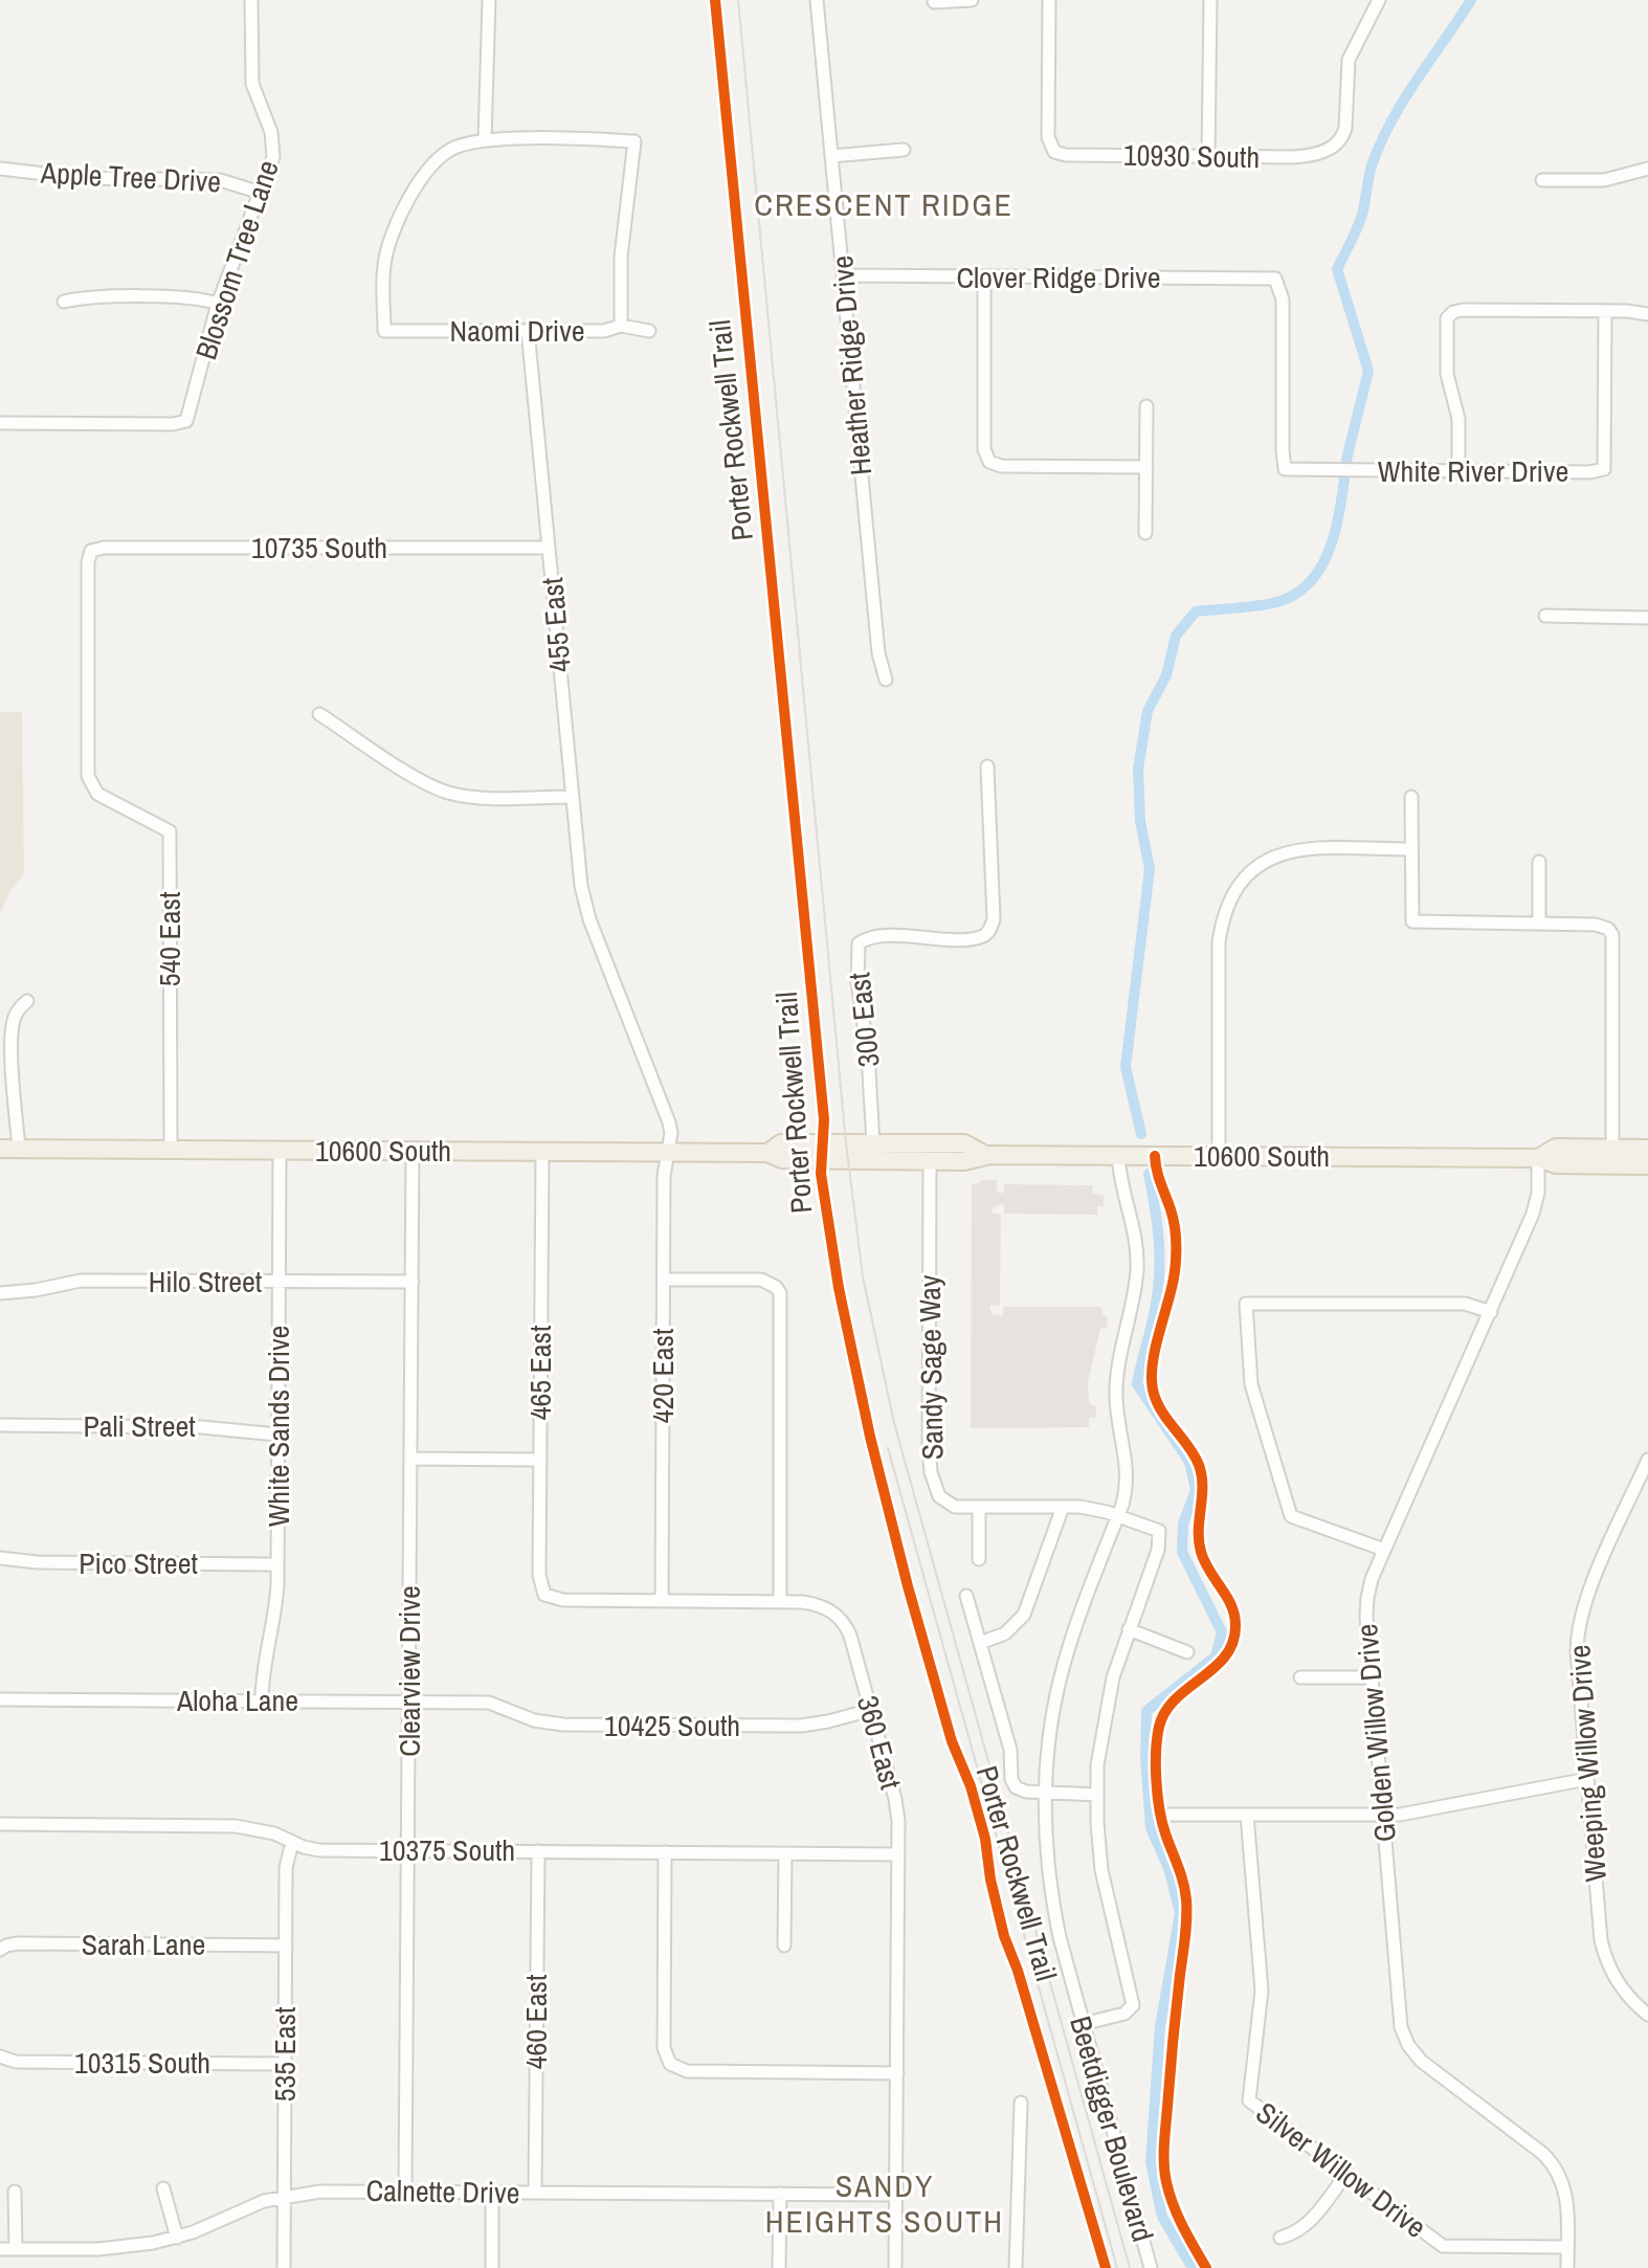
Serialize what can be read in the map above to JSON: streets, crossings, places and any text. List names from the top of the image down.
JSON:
{
  "streets": {
    "main road": ["10600 South"],
    "street": [
      "10930 South",
      "Apple Tree Drive",
      "Blossom Tree Lane",
      "Clover Ridge Drive",
      "Naomi Drive",
      "Heather Ridge Drive",
      "White River Drive",
      "10735 South",
      "455 East",
      "540 East",
      "300 East",
      "Hilo Street",
      "Sandy Sage Way",
      "465 East",
      "420 East",
      "Pali Street",
      "White Sands Drive",
      "Pico Street",
      "Clearview Drive",
      "Aloha Lane",
      "10425 South",
      "Golden Willow Drive",
      "360 East",
      "Weeping Willow Drive",
      "10375 South",
      "Sarah Lane",
      "460 East",
      "535 East",
      "10315 South",
      "Beetdigger Boulevard",
      "Silver Willow Drive",
      "Calnette Drive"
    ],
    "cycle path": ["Porter Rockwell Trail"]
  },
  "crossings": [
    ["Apple Tree Drive", "Blossom Tree Lane"],
    ["Clover Ridge Drive", "Heather Ridge Drive"],
    ["Clover Ridge Drive", "White River Drive"],
    ["Naomi Drive", "455 East"],
    ["10735 South", "455 East"],
    ["10735 South", "540 East"],
    ["455 East", "10600 South"],
    ["455 East", "420 East"],
    ["540 East", "10600 South"],
    ["300 East", "10600 South"],
    ["10600 South", "Sandy Sage Way"],
    ["10600 South", "465 East"],
    ["10600 South", "420 East"],
    ["10600 South", "White Sands Drive"],
    ["10600 South", "Clearview Drive"],
    ["10600 South", "Golden Willow Drive"],
    ["10600 South", "Beetdigger Boulevard"],
    ["Hilo Street", "White Sands Drive"],
    ["Hilo Street", "Clearview Drive"],
    ["Sandy Sage Way", "Beetdigger Boulevard"],
    ["465 East", "420 East"],
    ["Pali Street", "White Sands Drive"],
    ["White Sands Drive", "Pico Street"],
    ["White Sands Drive", "Aloha Lane"],
    ["Clearview Drive", "Aloha Lane"],
    ["Clearview Drive", "10375 South"],
    ["Clearview Drive", "Calnette Drive"],
    ["Aloha Lane", "10425 South"],
    ["10425 South", "360 East"],
    ["Golden Willow Drive", "Silver Willow Drive"],
    ["360 East", "10375 South"],
    ["360 East", "Calnette Drive"],
    ["10375 South", "460 East"],
    ["10375 South", "535 East"],
    ["Sarah Lane", "535 East"],
    ["460 East", "Calnette Drive"],
    ["535 East", "10315 South"],
    ["535 East", "Calnette Drive"]
  ],
  "districts": ["CRESCENT RIDGE", "SANDY HEIGHTS SOUTH"]
}
